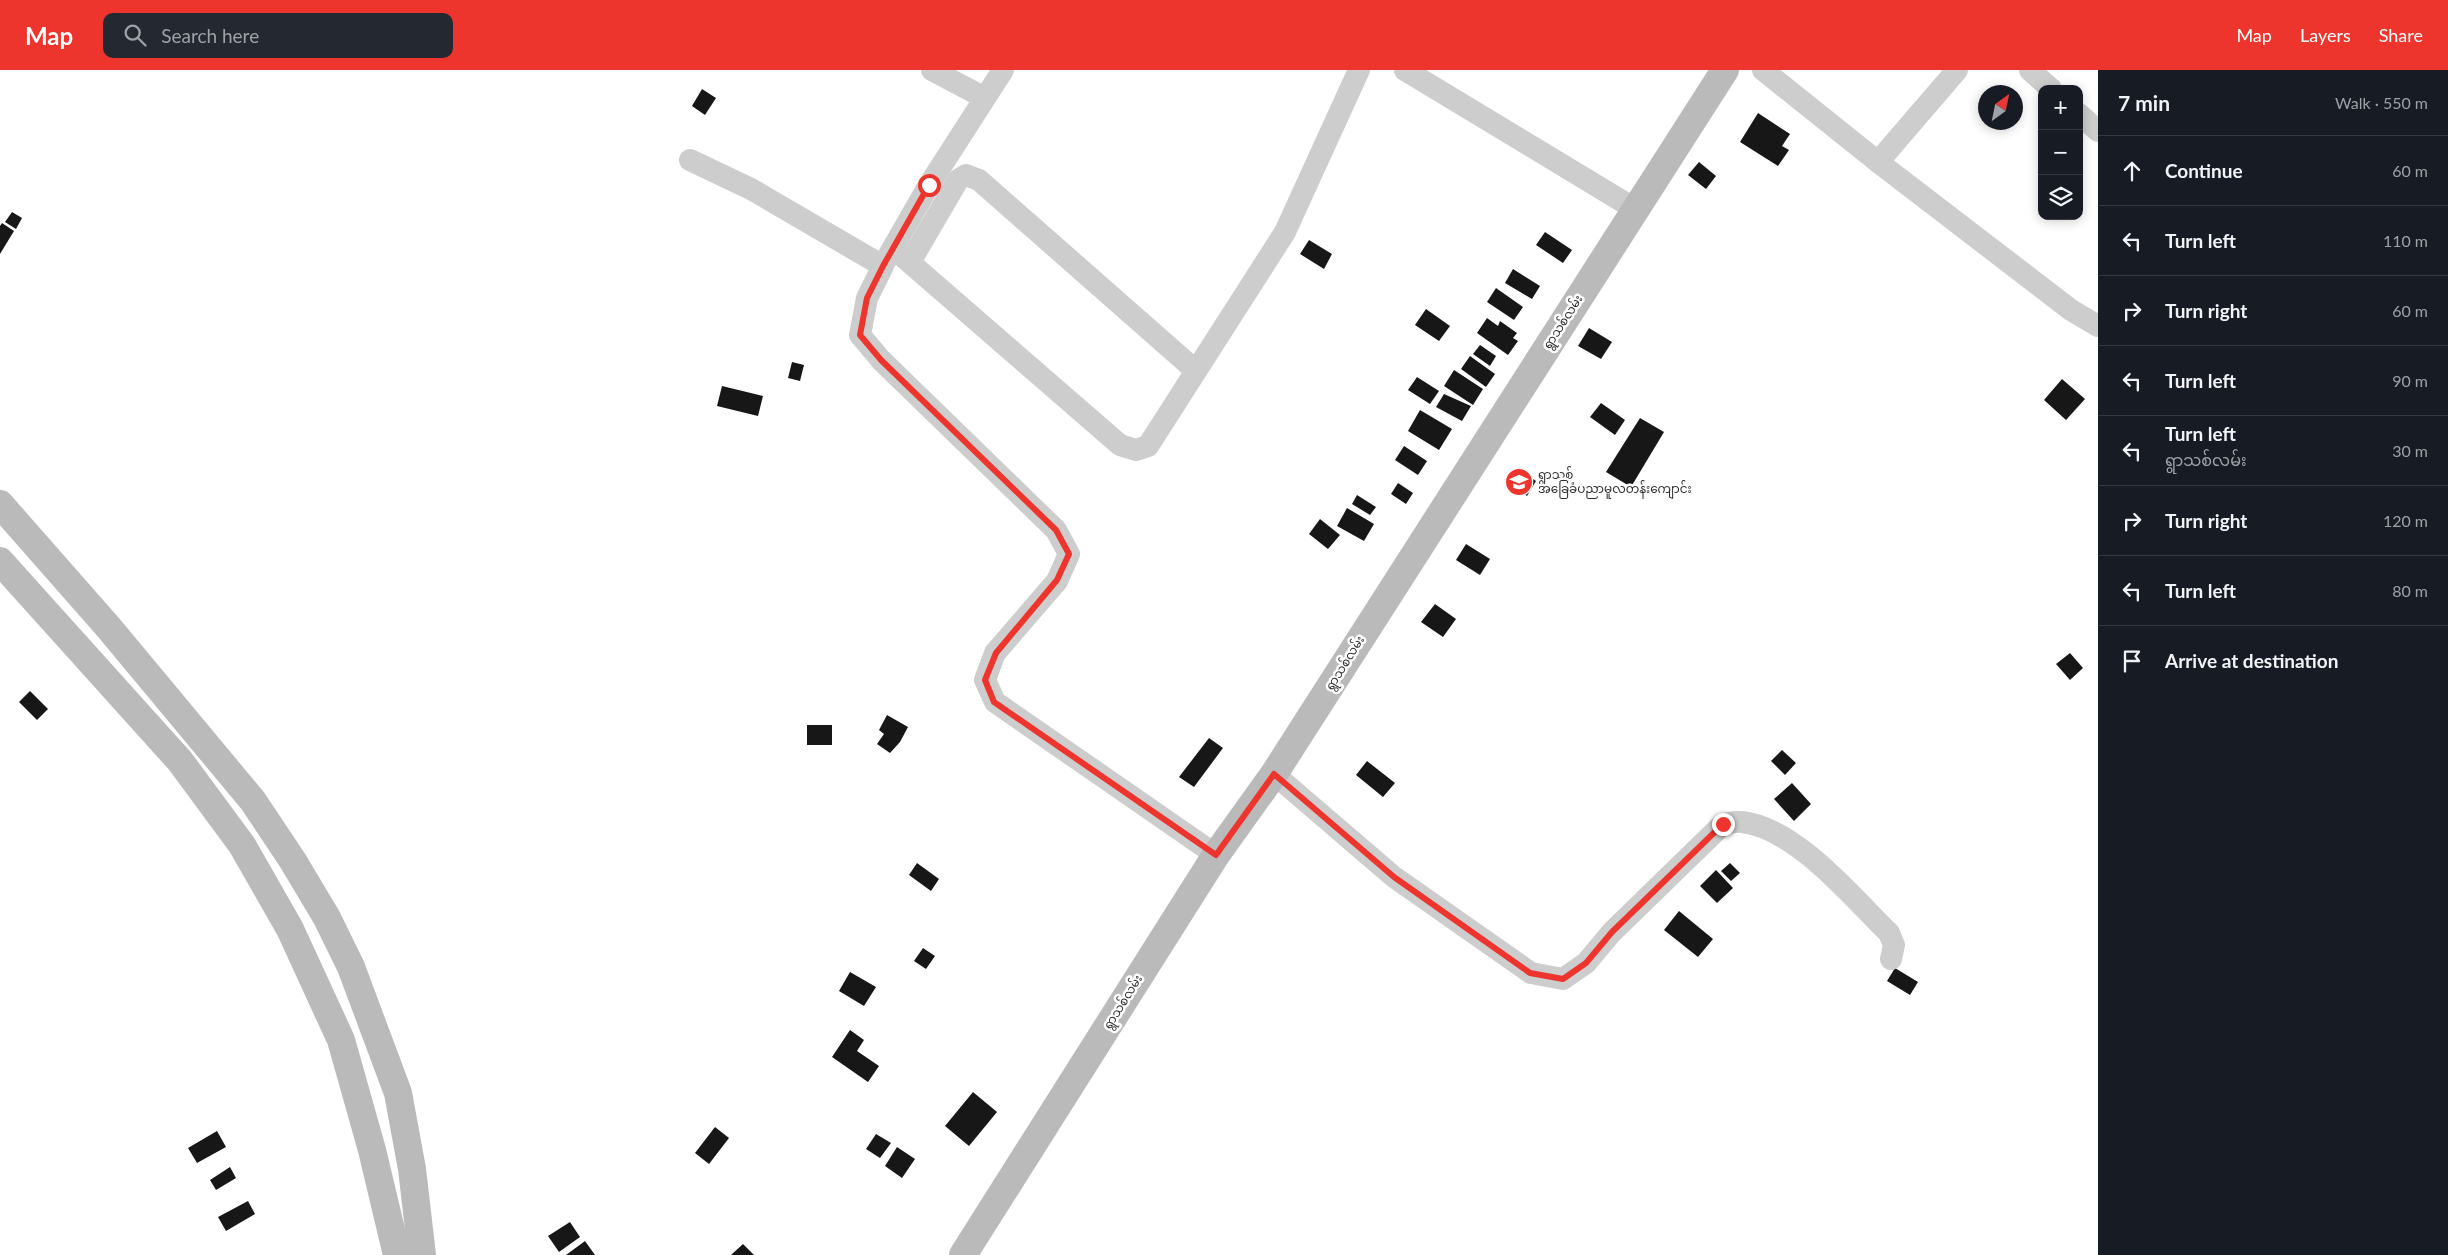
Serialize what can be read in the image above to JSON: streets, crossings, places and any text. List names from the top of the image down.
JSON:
{
  "streets": {
    "main road": ["ရွာသစ်လမ်း"]
  },
  "places": {
    "school or university": ["ရွာသစ် အခြေခံပညာမူလတန်းကျောင်း"]
  },
  "north": "top right",
  "page": {
    "header": "Map",
    "search": "Search here",
    "nav": ["Map", "Layers", "Share"],
    "heading": ["7 min", "Walk · 550 m"],
    "map_buttons": ["+", "−"],
    "list": [
      ["Continue", "60 m"],
      ["Turn left", "110 m"],
      ["Turn right", "60 m"],
      ["Turn left", "90 m"],
      ["Turn left", "ရွာသစ်လမ်း", "30 m"],
      ["Turn right", "120 m"],
      ["Turn left", "80 m"],
      "Arrive at destination"
    ]
  }
}
